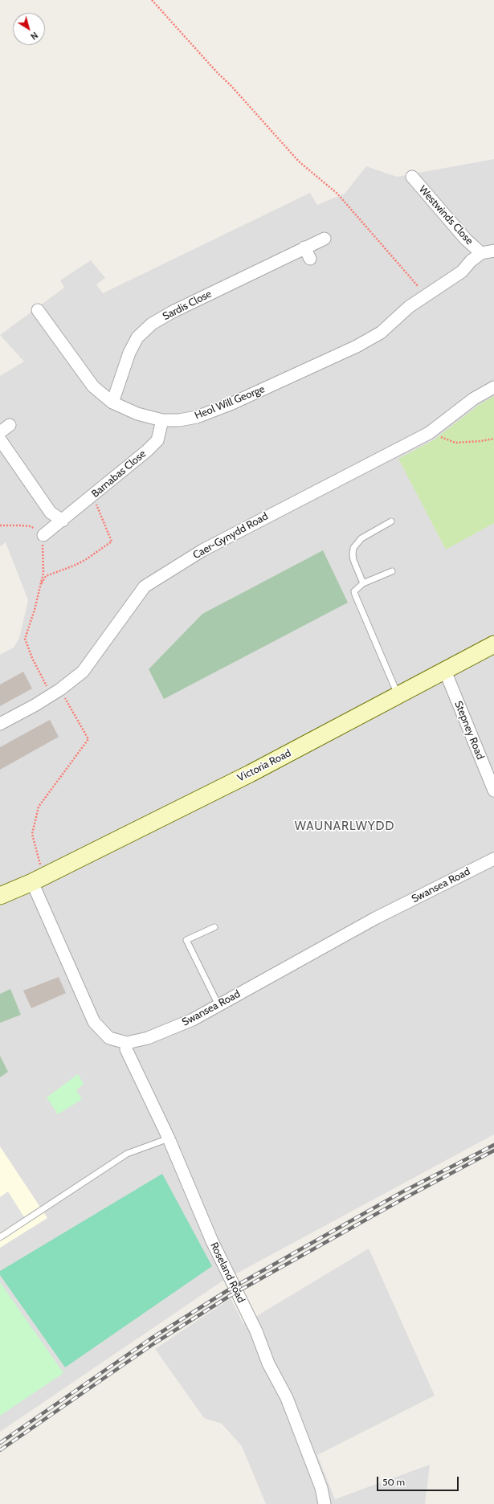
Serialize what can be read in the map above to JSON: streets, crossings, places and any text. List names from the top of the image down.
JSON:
{
  "streets": {
    "main road": ["Victoria Road"],
    "street": [
      "Westwinds Close",
      "Sardis Close",
      "Heol Will George",
      "Barnabas Close",
      "Caer-Gynydd Road",
      "Stepney Road",
      "Swansea Road",
      "Roseland Road"
    ]
  },
  "crossings": [
    ["Westwinds Close", "Heol Will George"],
    ["Sardis Close", "Heol Will George"],
    ["Heol Will George", "Barnabas Close"],
    ["Stepney Road", "Victoria Road"],
    ["Victoria Road", "Swansea Road"],
    ["Swansea Road", "Roseland Road"]
  ],
  "districts": ["WAUNARLWYDD"],
  "scale_bar": "50 m",
  "north": "bottom right"
}
